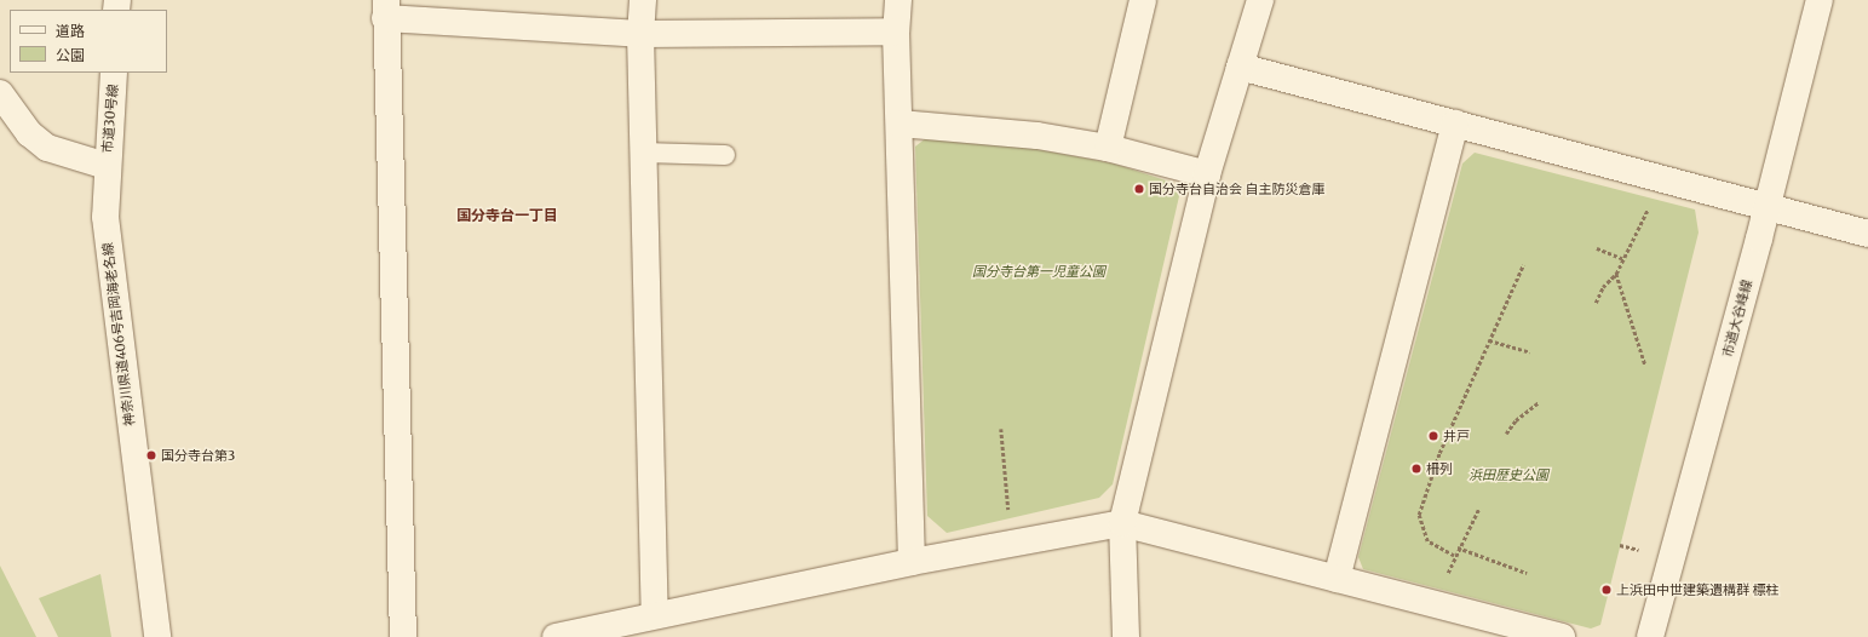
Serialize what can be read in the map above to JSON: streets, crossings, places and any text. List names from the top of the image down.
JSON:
{
  "streets": {
    "street": ["市道30号線", "市道大谷峰線", "神奈川県道406号吉岡海老名線"]
  },
  "crossings": [
    ["市道30号線", "神奈川県道406号吉岡海老名線"]
  ],
  "districts": ["国分寺台一丁目"],
  "parks": ["国分寺台第一児童公園", "浜田歴史公園"],
  "places": [
    "国分寺台自治会 自主防災倉庫",
    "井戸",
    "国分寺台第3",
    "柵列",
    "上浜田中世建築遺構群 標柱"
  ],
  "legend": ["道路", "公園"]
}
